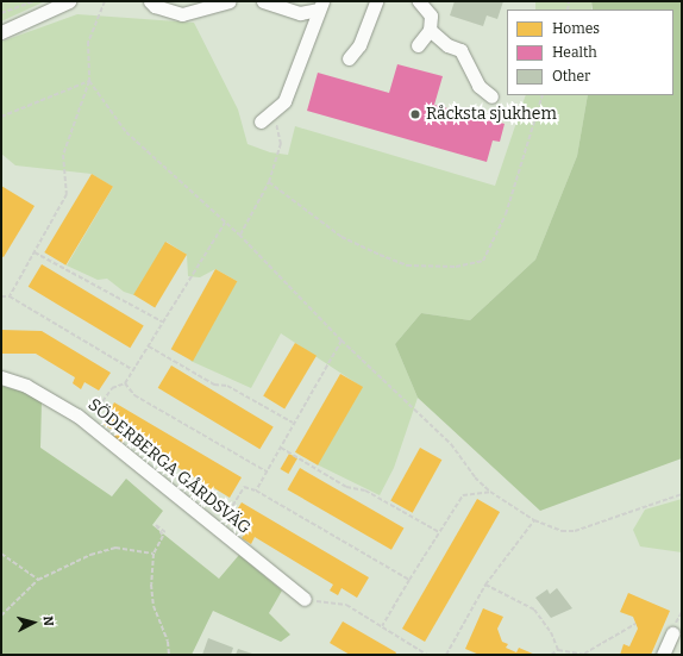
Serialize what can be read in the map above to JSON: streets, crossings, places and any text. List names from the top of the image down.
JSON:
{
  "streets": {
    "street": ["SÖDERBERGA GÅRDSVÄG"]
  },
  "places": ["Råcksta sjukhem"],
  "legend": ["Homes", "Health", "Other"],
  "north": "right"
}
